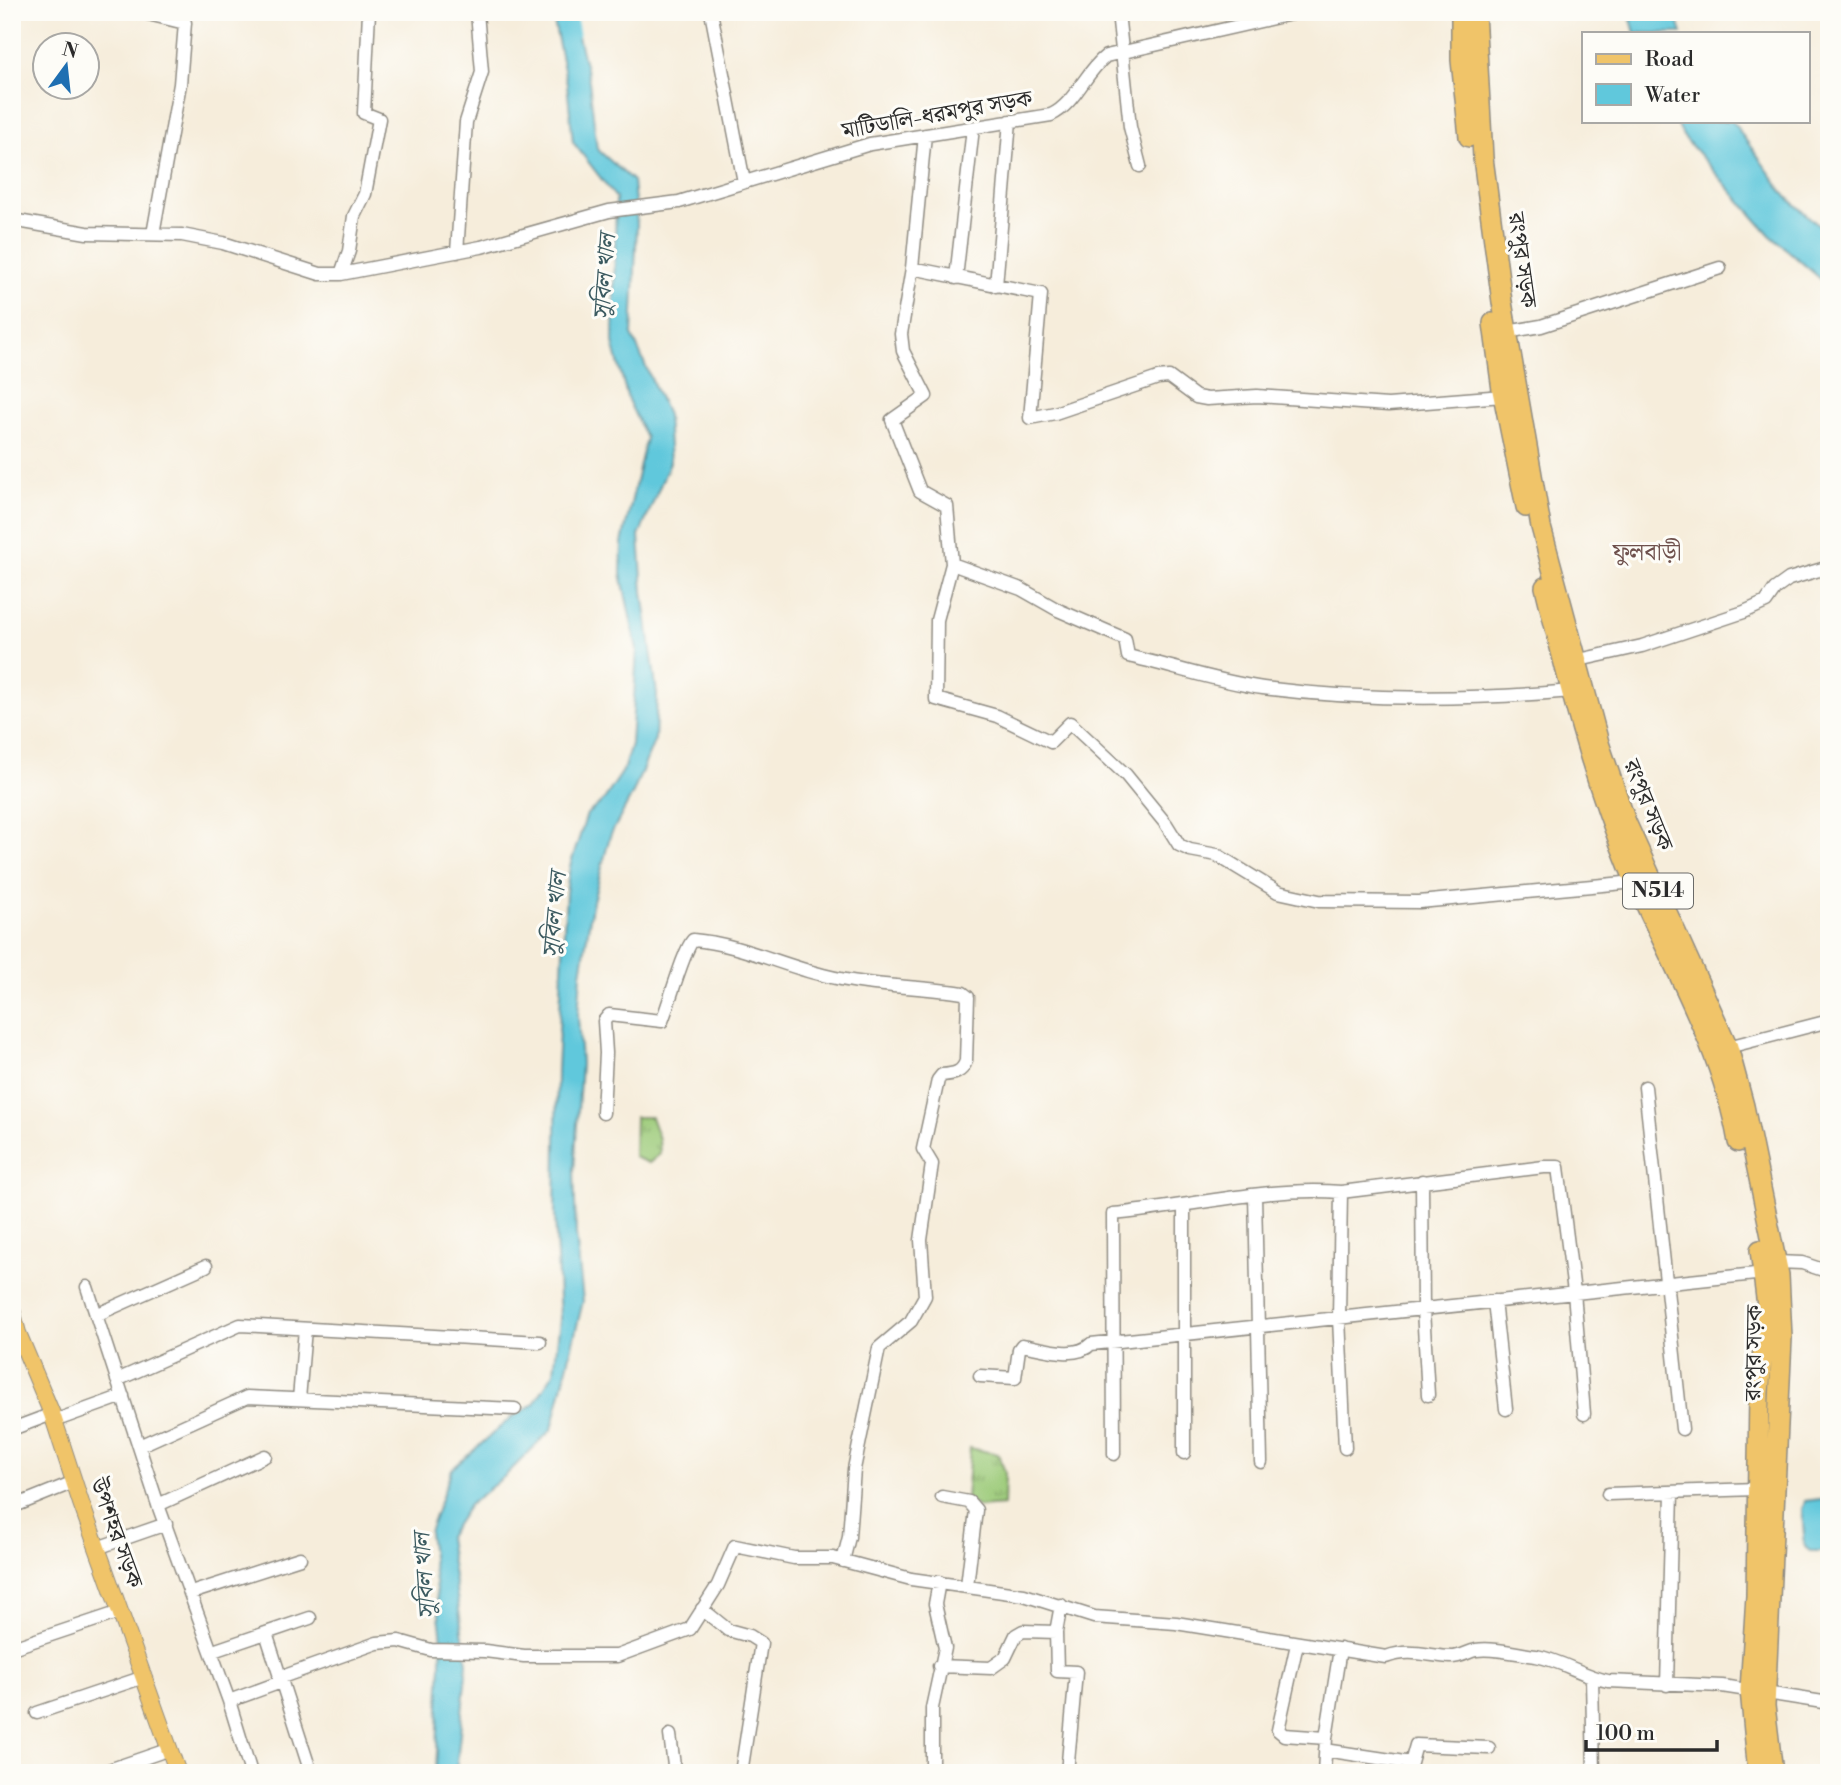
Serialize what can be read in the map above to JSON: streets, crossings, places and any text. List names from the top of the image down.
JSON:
{
  "streets": {
    "highway": ["রংপুর সড়ক", "N514"],
    "main road": ["উপশহর সড়ক"],
    "street": ["মাটিডালি-ধরমপুর সড়ক"]
  },
  "districts": ["ফুলবাড়ী"],
  "water": ["সুবিল খাল"],
  "legend": ["Road", "Water"],
  "scale_bar": "100 m",
  "north": "top"
}
